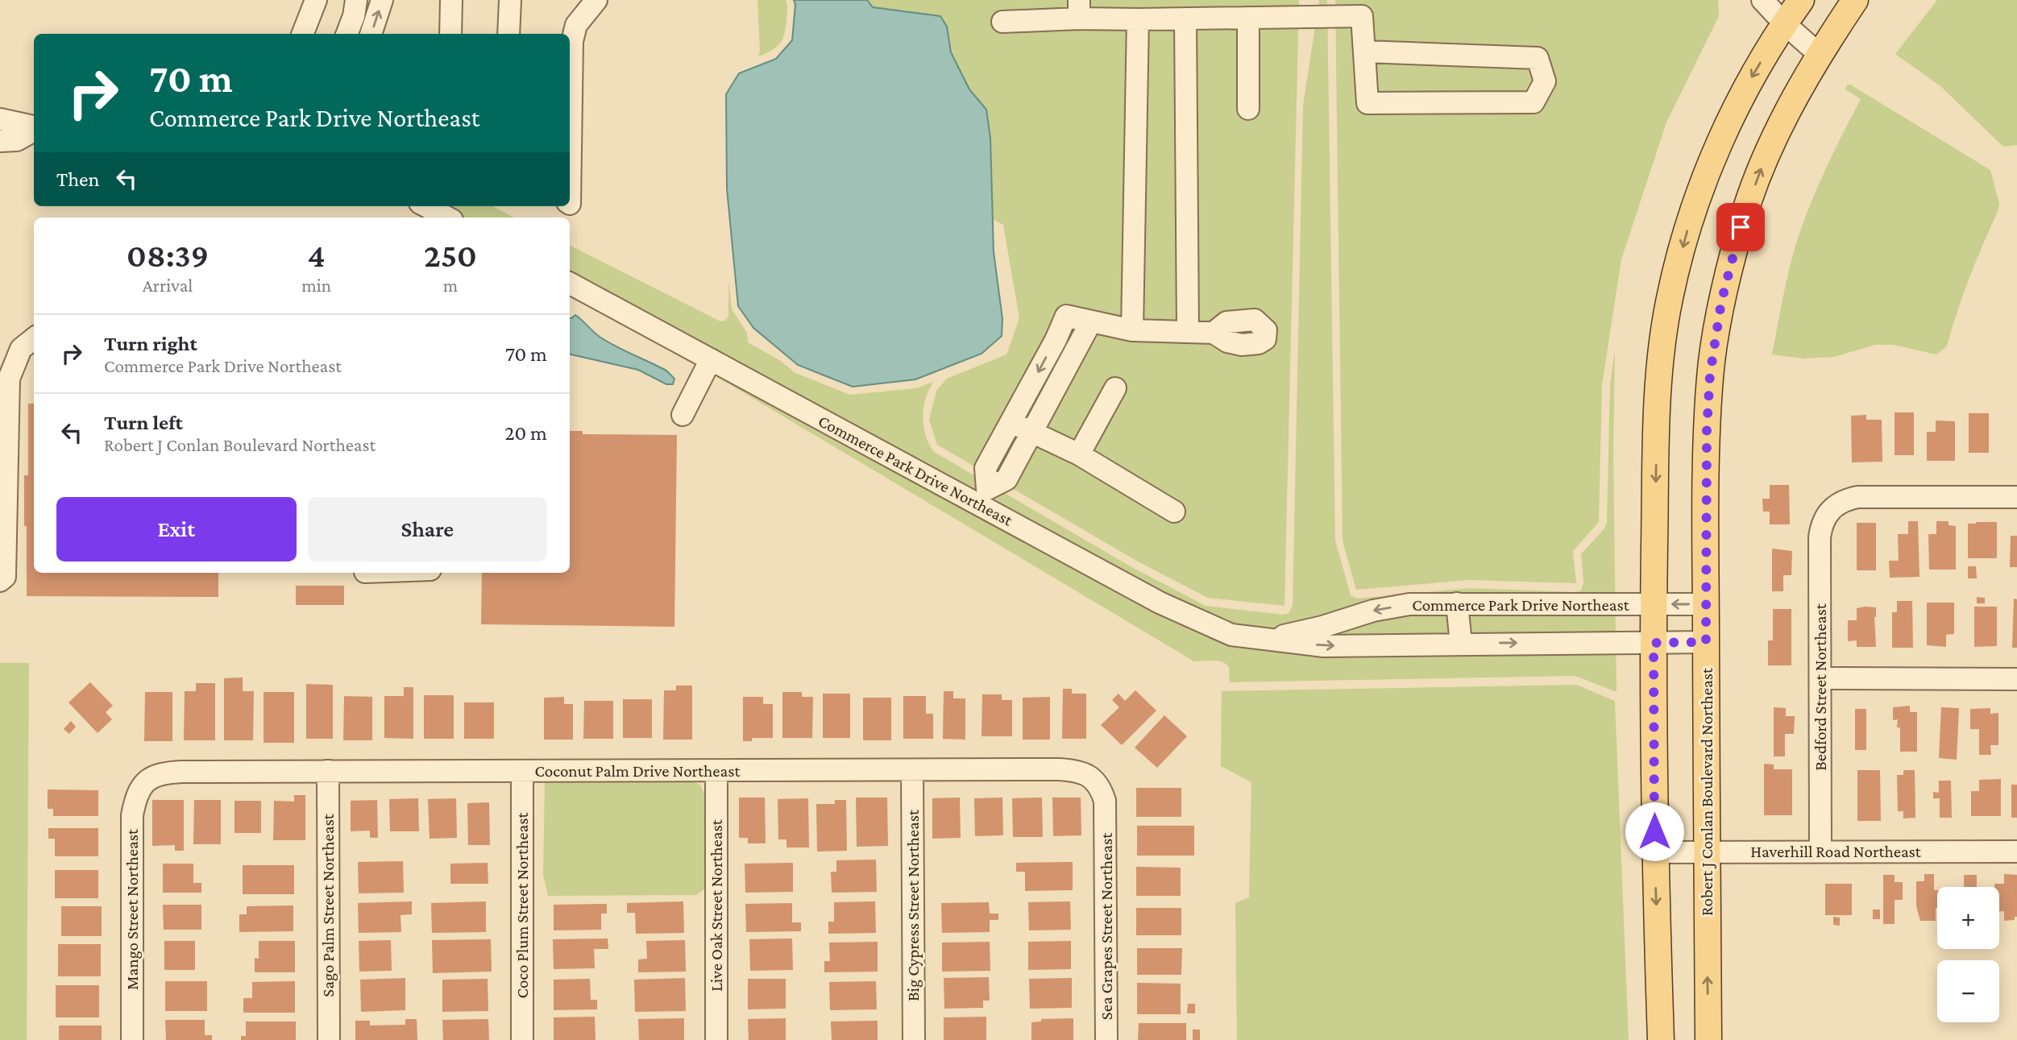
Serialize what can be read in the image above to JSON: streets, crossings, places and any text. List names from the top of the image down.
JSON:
{
  "streets": {
    "main road": ["Robert J Conlan Boulevard Northeast"],
    "street": [
      "Commerce Park Drive Northeast",
      "Bedford Street Northeast",
      "Coconut Palm Drive Northeast",
      "Haverhill Road Northeast",
      "Sago Palm Street Northeast",
      "Coco Plum Street Northeast",
      "Live Oak Street Northeast",
      "Big Cypress Street Northeast",
      "Mango Street Northeast",
      "Sea Grapes Street Northeast"
    ]
  },
  "crossings": [
    ["Commerce Park Drive Northeast", "Robert J Conlan Boulevard Northeast"],
    ["Bedford Street Northeast", "Haverhill Road Northeast"],
    ["Coconut Palm Drive Northeast", "Sago Palm Street Northeast"],
    ["Coconut Palm Drive Northeast", "Coco Plum Street Northeast"],
    ["Coconut Palm Drive Northeast", "Live Oak Street Northeast"],
    ["Coconut Palm Drive Northeast", "Big Cypress Street Northeast"],
    ["Coconut Palm Drive Northeast", "Mango Street Northeast"],
    ["Coconut Palm Drive Northeast", "Sea Grapes Street Northeast"],
    ["Robert J Conlan Boulevard Northeast", "Haverhill Road Northeast"]
  ],
  "page": {
    "turn": ["70 m", "Commerce Park Drive Northeast"],
    "then": "Then",
    "eta": [
      "08:39",
      "Arrival",
      "4",
      "min",
      "250",
      "m"
    ],
    "list": [
      {
        "name": "Turn right",
        "note": "Commerce Park Drive Northeast",
        "value": "70 m"
      },
      {
        "name": "Turn left",
        "note": "Robert J Conlan Boulevard Northeast",
        "value": "20 m"
      }
    ],
    "buttons": ["Exit", "Share"],
    "map_buttons": ["+", "−"]
  }
}
